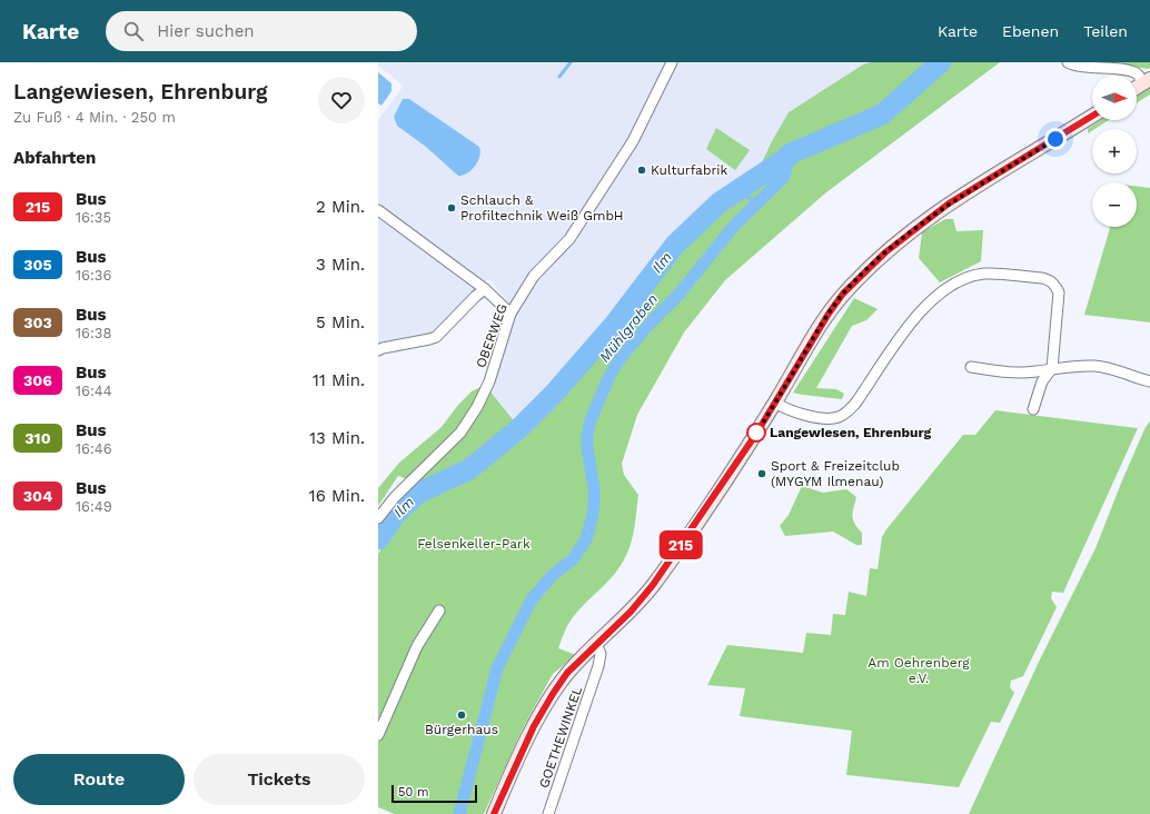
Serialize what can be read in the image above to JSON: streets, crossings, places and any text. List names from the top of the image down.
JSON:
{
  "streets": {
    "street": ["OBERWEG", "GOETHEWINKEL"]
  },
  "water": ["Ilm", "Mühlgraben"],
  "parks": ["Felsenkeller-Park", "Am Oehrenberg e.V."],
  "places": [
    "Kulturfabrik",
    "Schlauch & Profiltechnik Weiß GmbH",
    "Langewiesen, Ehrenburg",
    "Sport & Freizeitclub (MYGYM Ilmenau)",
    "Bürgerhaus"
  ],
  "lines": ["bus line 215"],
  "scale_bar": "50 m",
  "north": "right",
  "page": {
    "header": "Karte",
    "search": "Hier suchen",
    "nav": ["Karte", "Ebenen", "Teilen"],
    "heading": [
      ["Langewiesen, Ehrenburg", "Zu Fuß · 4 Min. · 250 m"],
      "Abfahrten"
    ],
    "on_map": "215",
    "map_buttons": ["+", "−"],
    "list": [
      {
        "mark": "215",
        "name": "Bus",
        "note": "16:35",
        "value": "2 Min."
      },
      {
        "mark": "305",
        "name": "Bus",
        "note": "16:36",
        "value": "3 Min."
      },
      {
        "mark": "303",
        "name": "Bus",
        "note": "16:38",
        "value": "5 Min."
      },
      {
        "mark": "306",
        "name": "Bus",
        "note": "16:44",
        "value": "11 Min."
      },
      {
        "mark": "310",
        "name": "Bus",
        "note": "16:46",
        "value": "13 Min."
      },
      {
        "mark": "304",
        "name": "Bus",
        "note": "16:49",
        "value": "16 Min."
      }
    ],
    "buttons": ["Route", "Tickets"],
    "scale": "50 m"
  }
}
